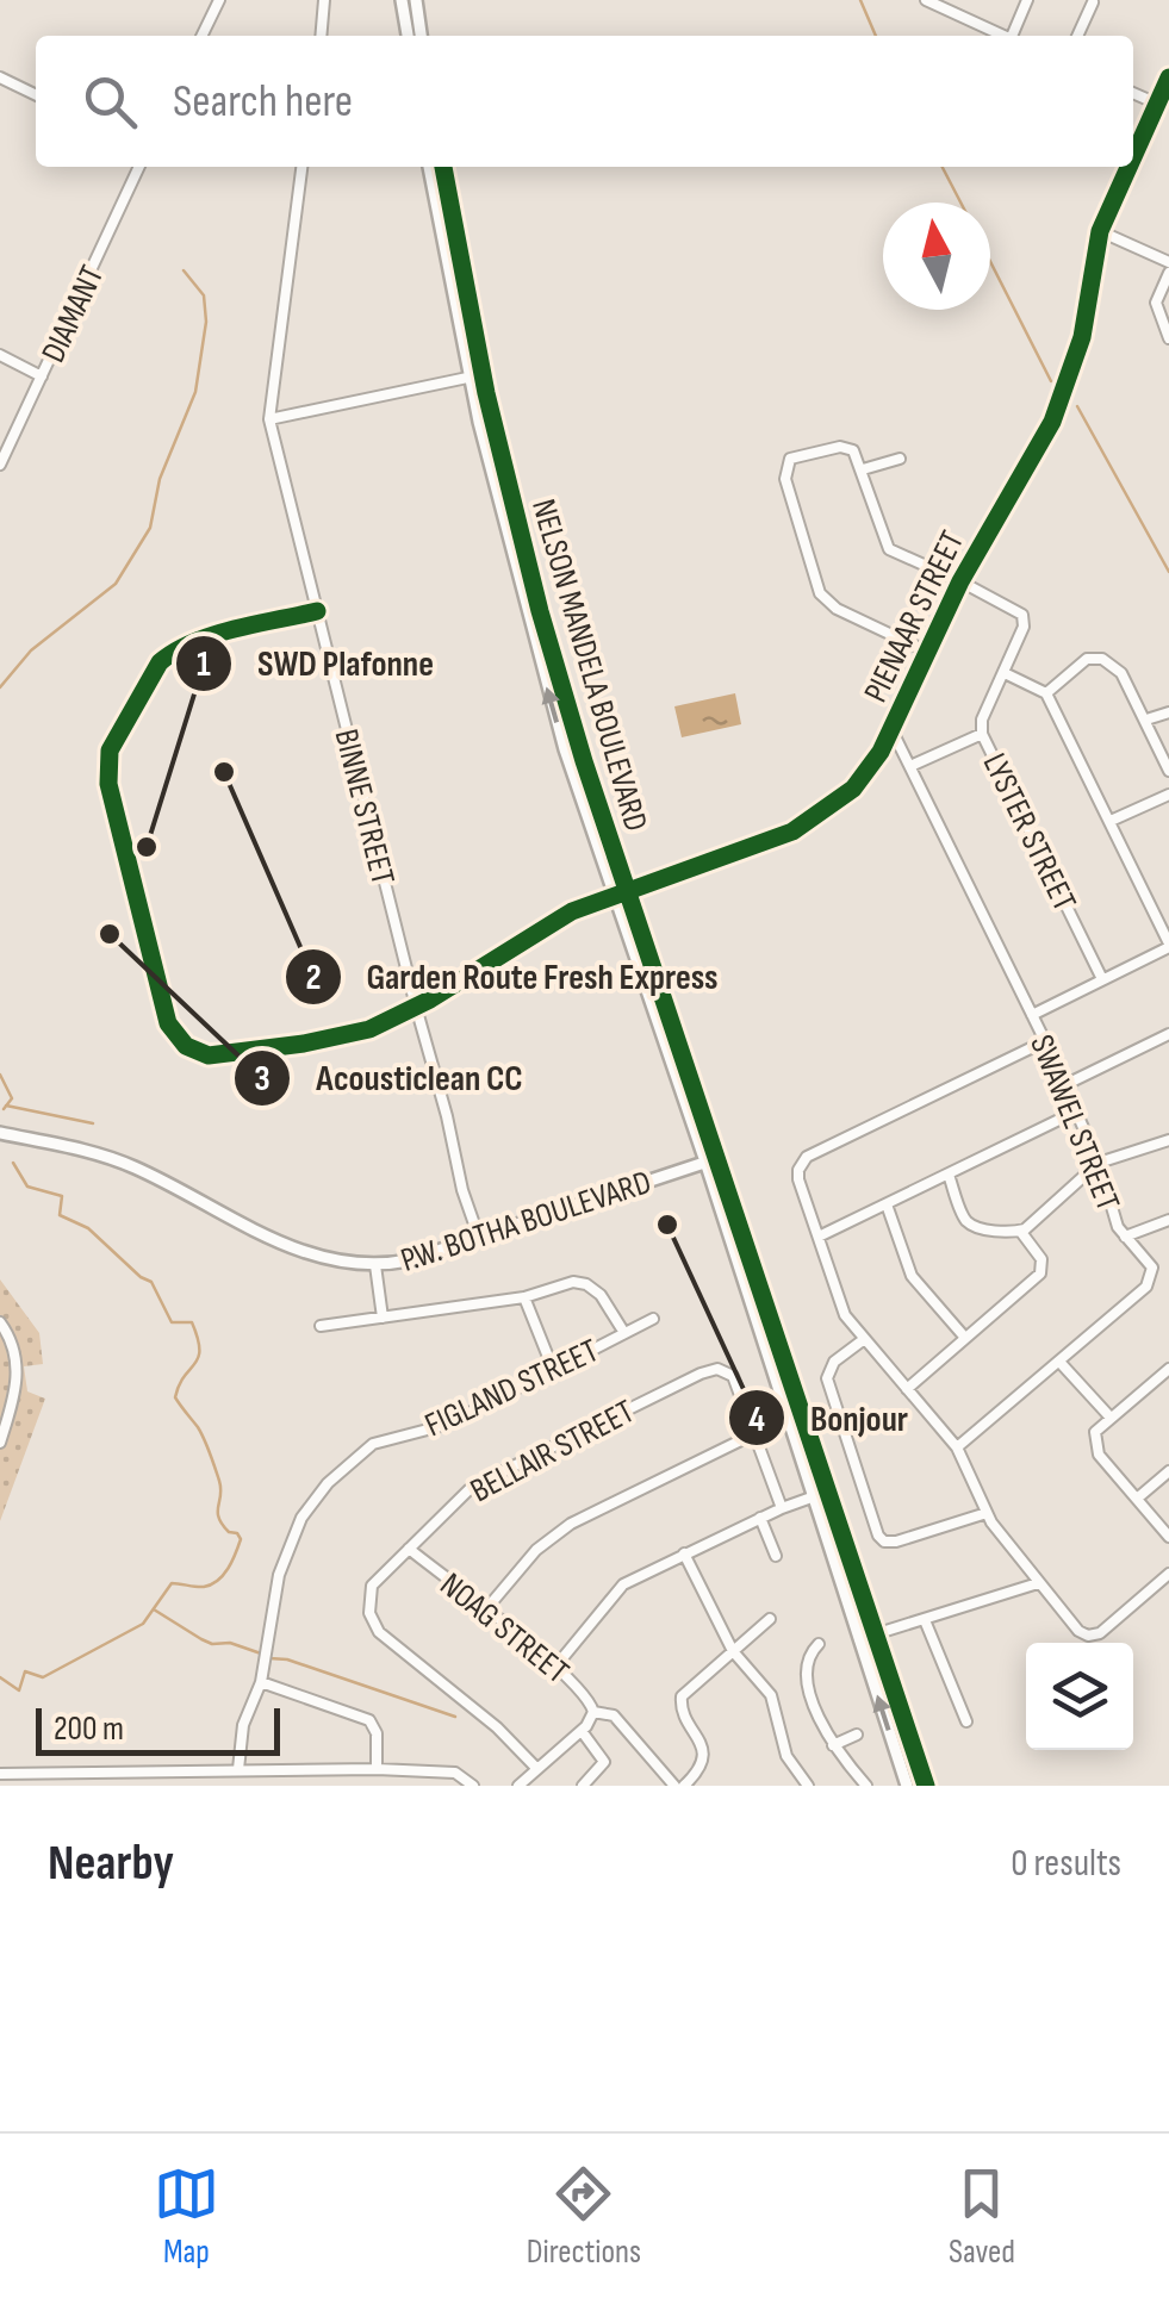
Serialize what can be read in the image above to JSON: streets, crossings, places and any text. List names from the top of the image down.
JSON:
{
  "streets": {
    "street": [
      "DIAMANT",
      "PIENAAR STREET",
      "NELSON MANDELA BOULEVARD",
      "BINNE STREET",
      "LYSTER STREET",
      "SWAWEL STREET",
      "P.W. BOTHA BOULEVARD",
      "FIGLAND STREET",
      "BELLAIR STREET",
      "NOAG STREET"
    ]
  },
  "crossings": [
    ["PIENAAR STREET", "NELSON MANDELA BOULEVARD"],
    ["PIENAAR STREET", "BINNE STREET"],
    ["PIENAAR STREET", "LYSTER STREET"],
    ["PIENAAR STREET", "SWAWEL STREET"],
    ["NELSON MANDELA BOULEVARD", "P.W. BOTHA BOULEVARD"],
    ["BINNE STREET", "P.W. BOTHA BOULEVARD"],
    ["BELLAIR STREET", "NOAG STREET"]
  ],
  "places": [
    "Garden Route Fresh Express",
    "SWD Plafonne",
    "Acousticlean CC",
    "Bonjour"
  ],
  "scale_bar": "200 m",
  "north": "top",
  "page": {
    "search": "Search here",
    "scale": "200 m",
    "heading": ["Nearby", "0 results"],
    "nav": ["Map", "Directions", "Saved"]
  }
}
